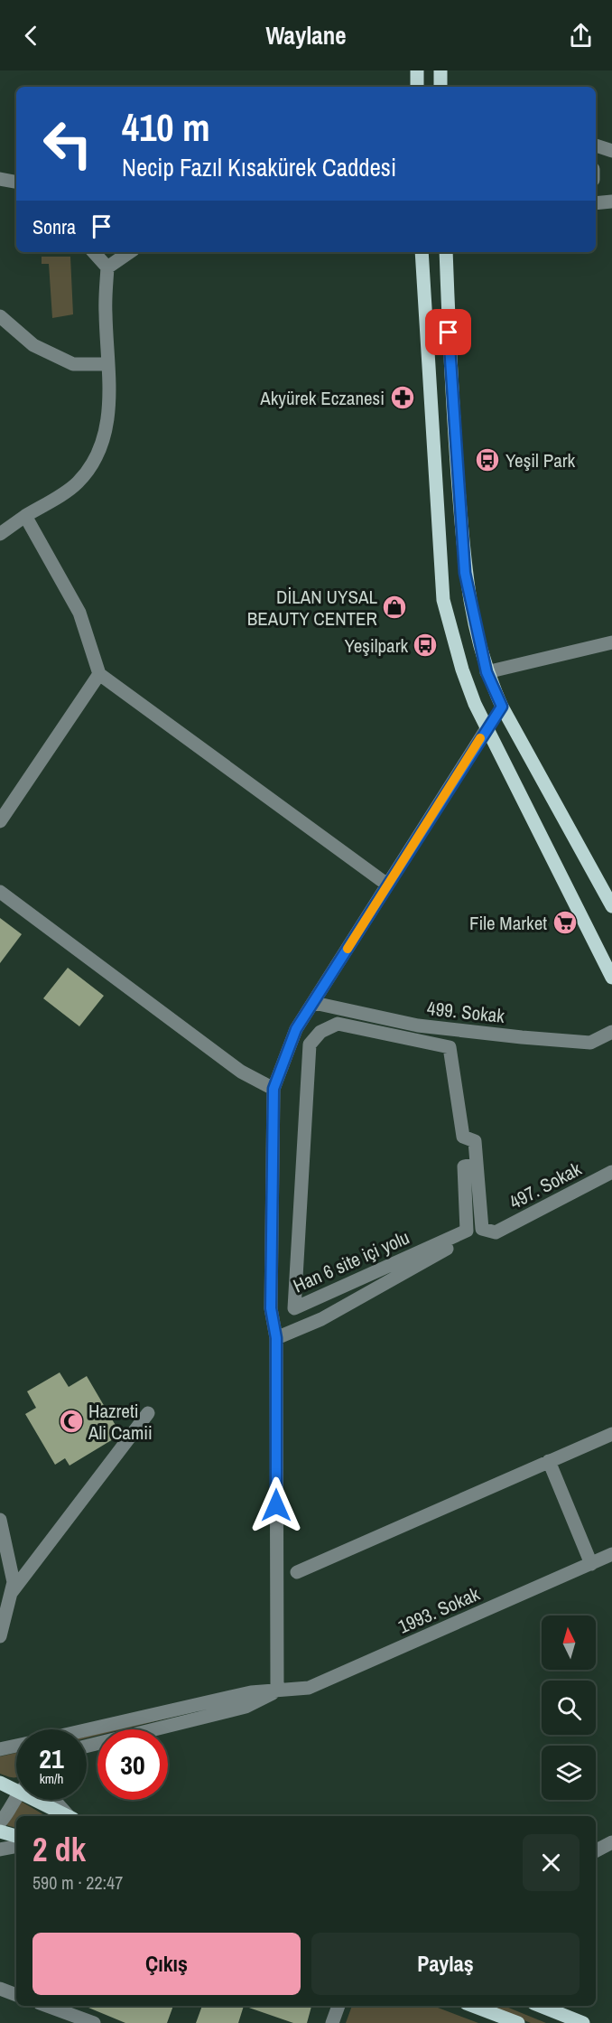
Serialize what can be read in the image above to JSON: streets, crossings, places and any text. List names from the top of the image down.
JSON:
{
  "streets": {
    "street": [
      "499. Sokak",
      "497. Sokak",
      "Han 6 site içi yolu",
      "1993. Sokak"
    ]
  },
  "places": {
    "pharmacy": ["Akyürek Eczanesi"],
    "bus stop": ["Yeşil Park", "Yeşilpark"],
    "shop": ["DİLAN UYSAL BEAUTY CENTER"],
    "supermarket": ["File Market"],
    "mosque": ["Hazreti Ali Camii"]
  },
  "north": "top",
  "page": {
    "header": "Waylane",
    "turn": ["410 m", "Necip Fazıl Kısakürek Caddesi"],
    "then": "Sonra",
    "speed": "21 km/h",
    "limit": "30",
    "heading": ["2 dk", "590 m · 22:47"],
    "buttons": ["Çıkış", "Paylaş"]
  }
}
